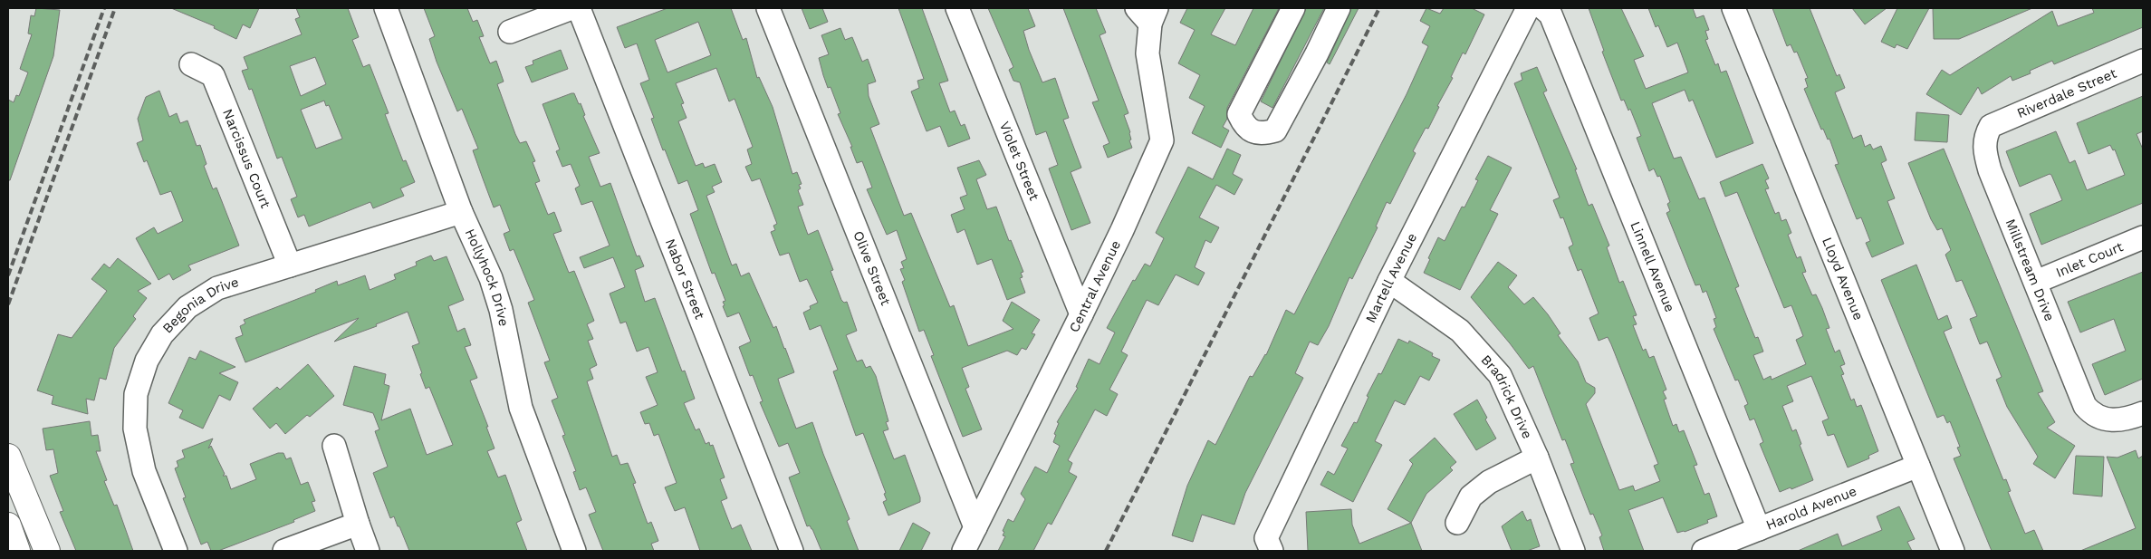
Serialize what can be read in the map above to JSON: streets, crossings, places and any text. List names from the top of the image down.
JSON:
{
  "streets": {
    "street": [
      "Riverdale Street",
      "Narcissus Court",
      "Violet Street",
      "Inlet Court",
      "Olive Street",
      "Linnell Avenue",
      "Millstream Drive",
      "Hollyhock Drive",
      "Martell Avenue",
      "Nabor Street",
      "Lloyd Avenue",
      "Central Avenue",
      "Begonia Drive",
      "Bradrick Drive",
      "Harold Avenue"
    ]
  },
  "crossings": [
    ["Riverdale Street", "Millstream Drive"],
    ["Narcissus Court", "Begonia Drive"],
    ["Violet Street", "Central Avenue"],
    ["Inlet Court", "Millstream Drive"],
    ["Olive Street", "Central Avenue"],
    ["Linnell Avenue", "Harold Avenue"],
    ["Hollyhock Drive", "Begonia Drive"],
    ["Martell Avenue", "Bradrick Drive"],
    ["Lloyd Avenue", "Harold Avenue"]
  ]
}
